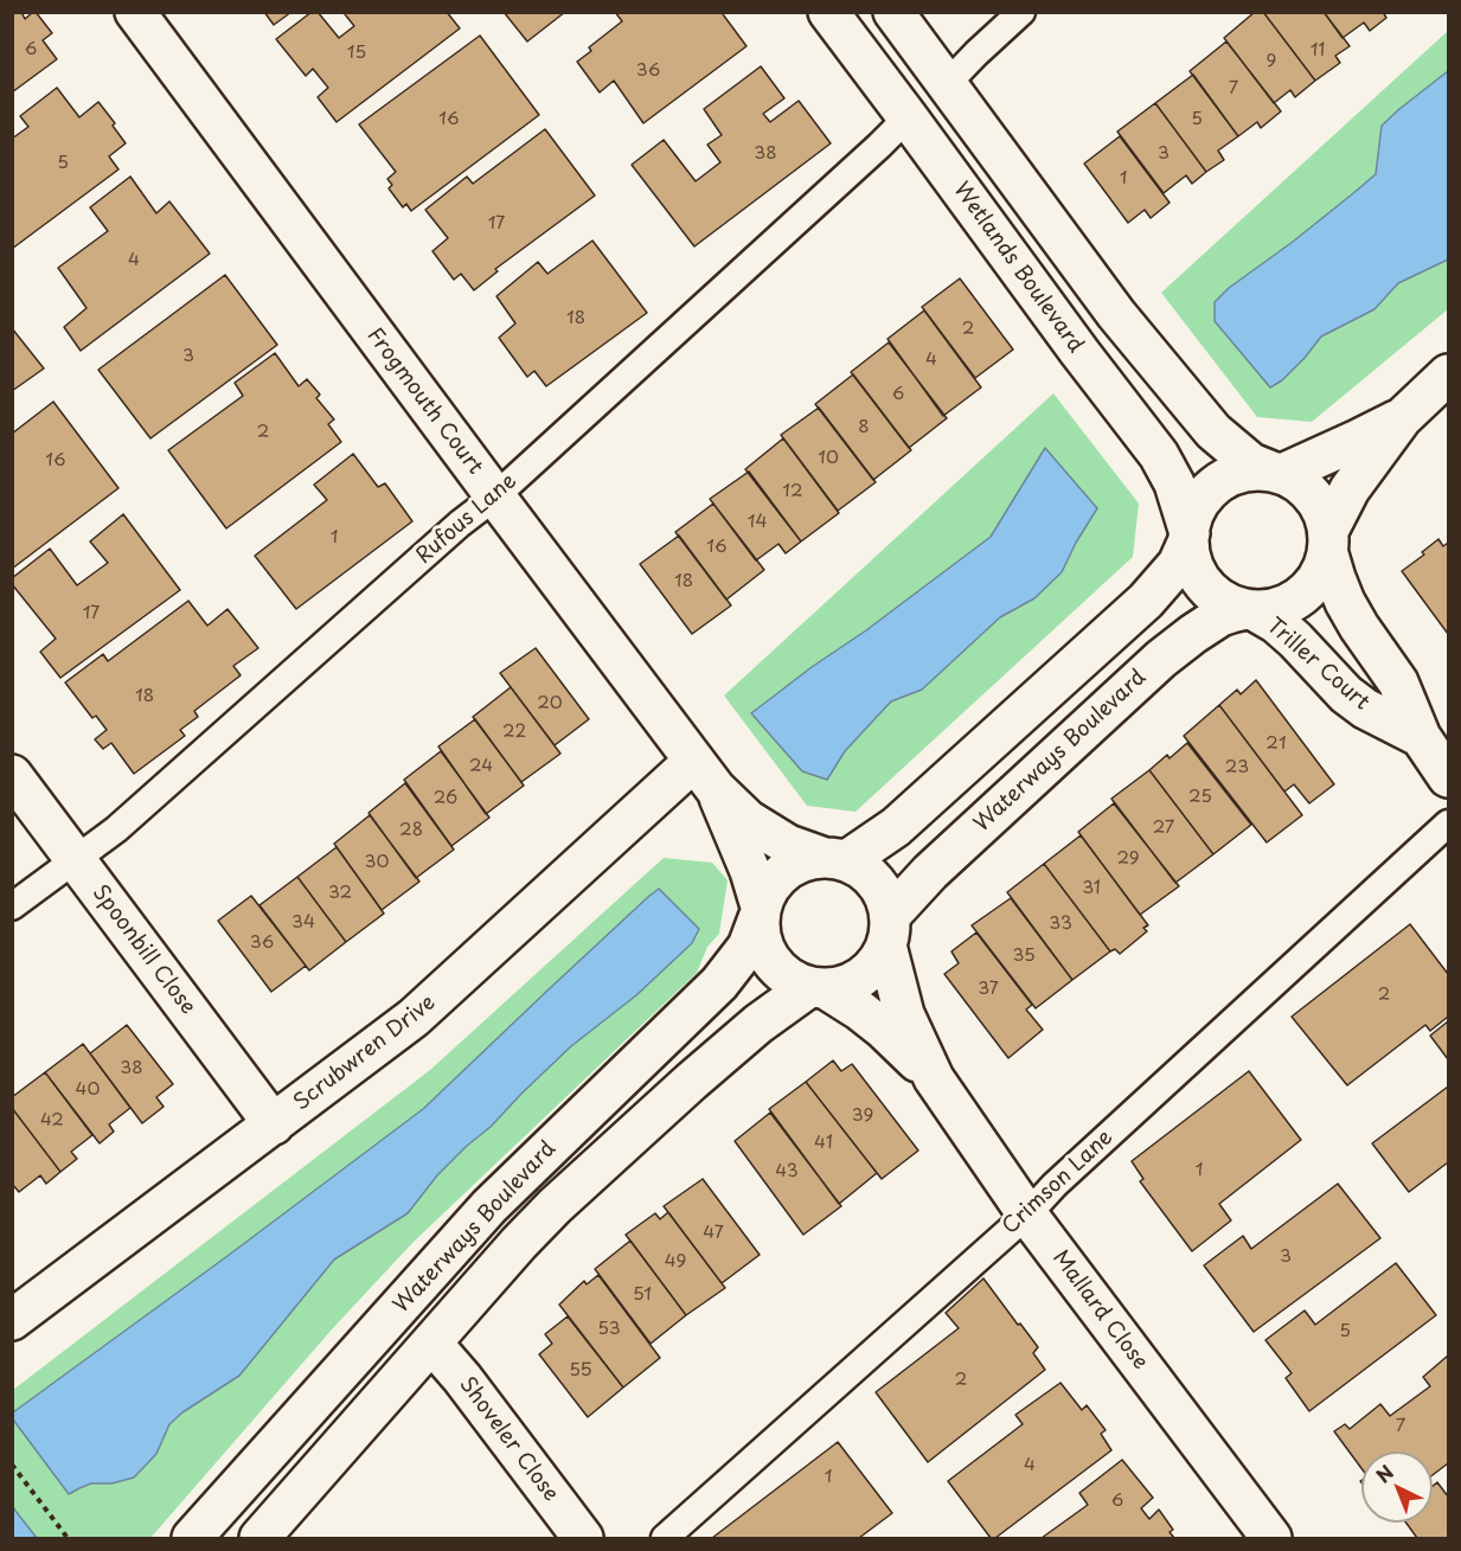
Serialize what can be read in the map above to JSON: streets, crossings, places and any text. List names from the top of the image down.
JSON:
{
  "streets": {
    "street": [
      "Wetlands Boulevard",
      "Frogmouth Court",
      "Triller Court",
      "Waterways Boulevard",
      "Spoonbill Close",
      "Scrubwren Drive",
      "Mallard Close",
      "Shoveler Close"
    ],
    "lane": ["Rufous Lane", "Crimson Lane"]
  },
  "crossings": [
    ["Wetlands Boulevard", "Rufous Lane"],
    ["Wetlands Boulevard", "Triller Court"],
    ["Wetlands Boulevard", "Waterways Boulevard"],
    ["Frogmouth Court", "Rufous Lane"],
    ["Frogmouth Court", "Waterways Boulevard"],
    ["Frogmouth Court", "Scrubwren Drive"],
    ["Frogmouth Court", "Mallard Close"],
    ["Rufous Lane", "Spoonbill Close"],
    ["Triller Court", "Waterways Boulevard"],
    ["Waterways Boulevard", "Mallard Close"],
    ["Waterways Boulevard", "Shoveler Close"],
    ["Spoonbill Close", "Scrubwren Drive"],
    ["Crimson Lane", "Mallard Close"]
  ],
  "house_numbers": [
    "6",
    "11",
    "15",
    "9",
    "36",
    "7",
    "16",
    "5",
    "38",
    "3",
    "5",
    "1",
    "17",
    "4",
    "18",
    "2",
    "3",
    "4",
    "6",
    "8",
    "2",
    "10",
    "16",
    "12",
    "14",
    "1",
    "16",
    "18",
    "17",
    "18",
    "20",
    "22",
    "21",
    "24",
    "23",
    "25",
    "26",
    "27",
    "28",
    "29",
    "30",
    "31",
    "32",
    "34",
    "33",
    "36",
    "35",
    "37",
    "2",
    "38",
    "40",
    "39",
    "42",
    "41",
    "1",
    "43",
    "47",
    "3",
    "49",
    "51",
    "53",
    "5",
    "55",
    "2",
    "7",
    "4",
    "1",
    "6"
  ],
  "north": "top left"
}
